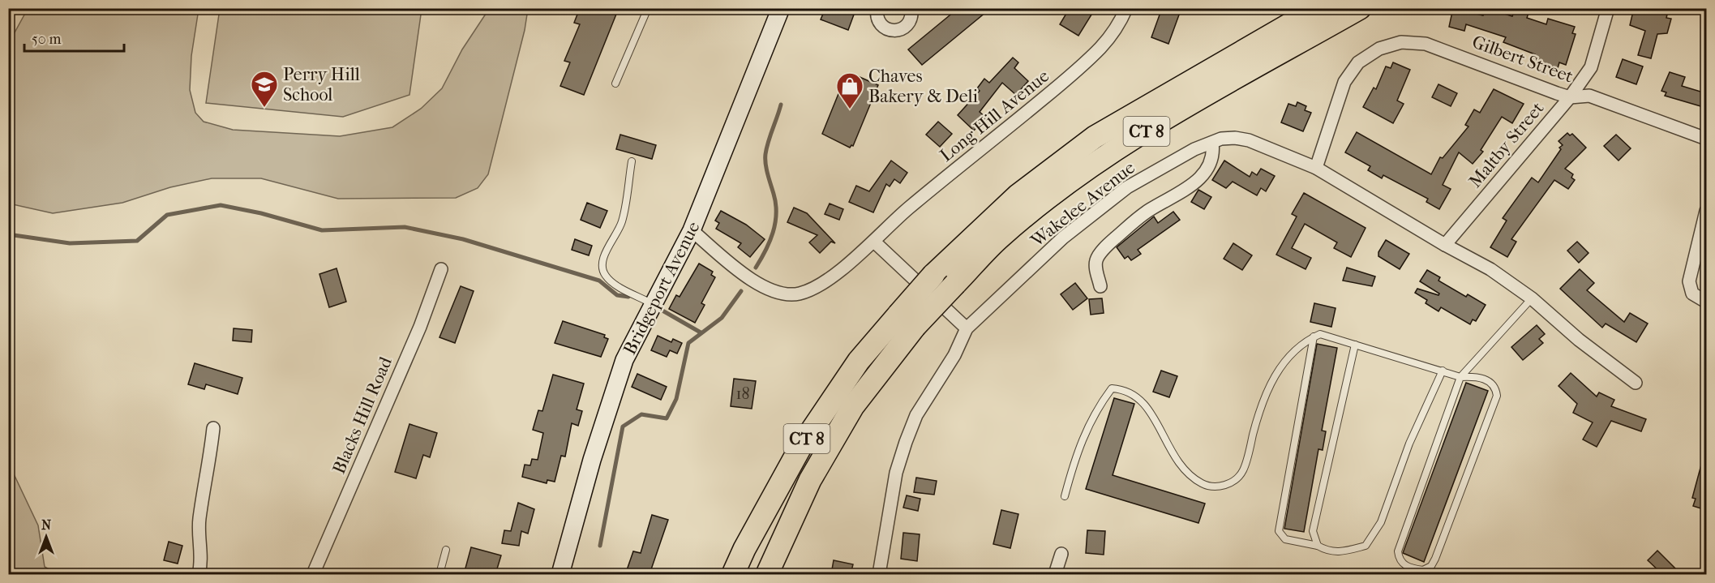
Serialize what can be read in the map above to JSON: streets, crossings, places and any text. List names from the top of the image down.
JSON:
{
  "streets": {
    "highway": ["CT 8"],
    "main road": ["Bridgeport Avenue"],
    "street": [
      "Gilbert Street",
      "Long Hill Avenue",
      "Maltby Street",
      "Wakelee Avenue",
      "Blacks Hill Road"
    ]
  },
  "crossings": [
    ["Gilbert Street", "Maltby Street"],
    ["Gilbert Street", "Wakelee Avenue"],
    ["Long Hill Avenue", "Bridgeport Avenue"],
    ["Maltby Street", "Wakelee Avenue"]
  ],
  "places": {
    "school or university": ["Perry Hill School"],
    "shop": ["Chaves Bakery & Deli"]
  },
  "house_numbers": ["18"],
  "scale_bar": "50 m",
  "north": "top"
}
